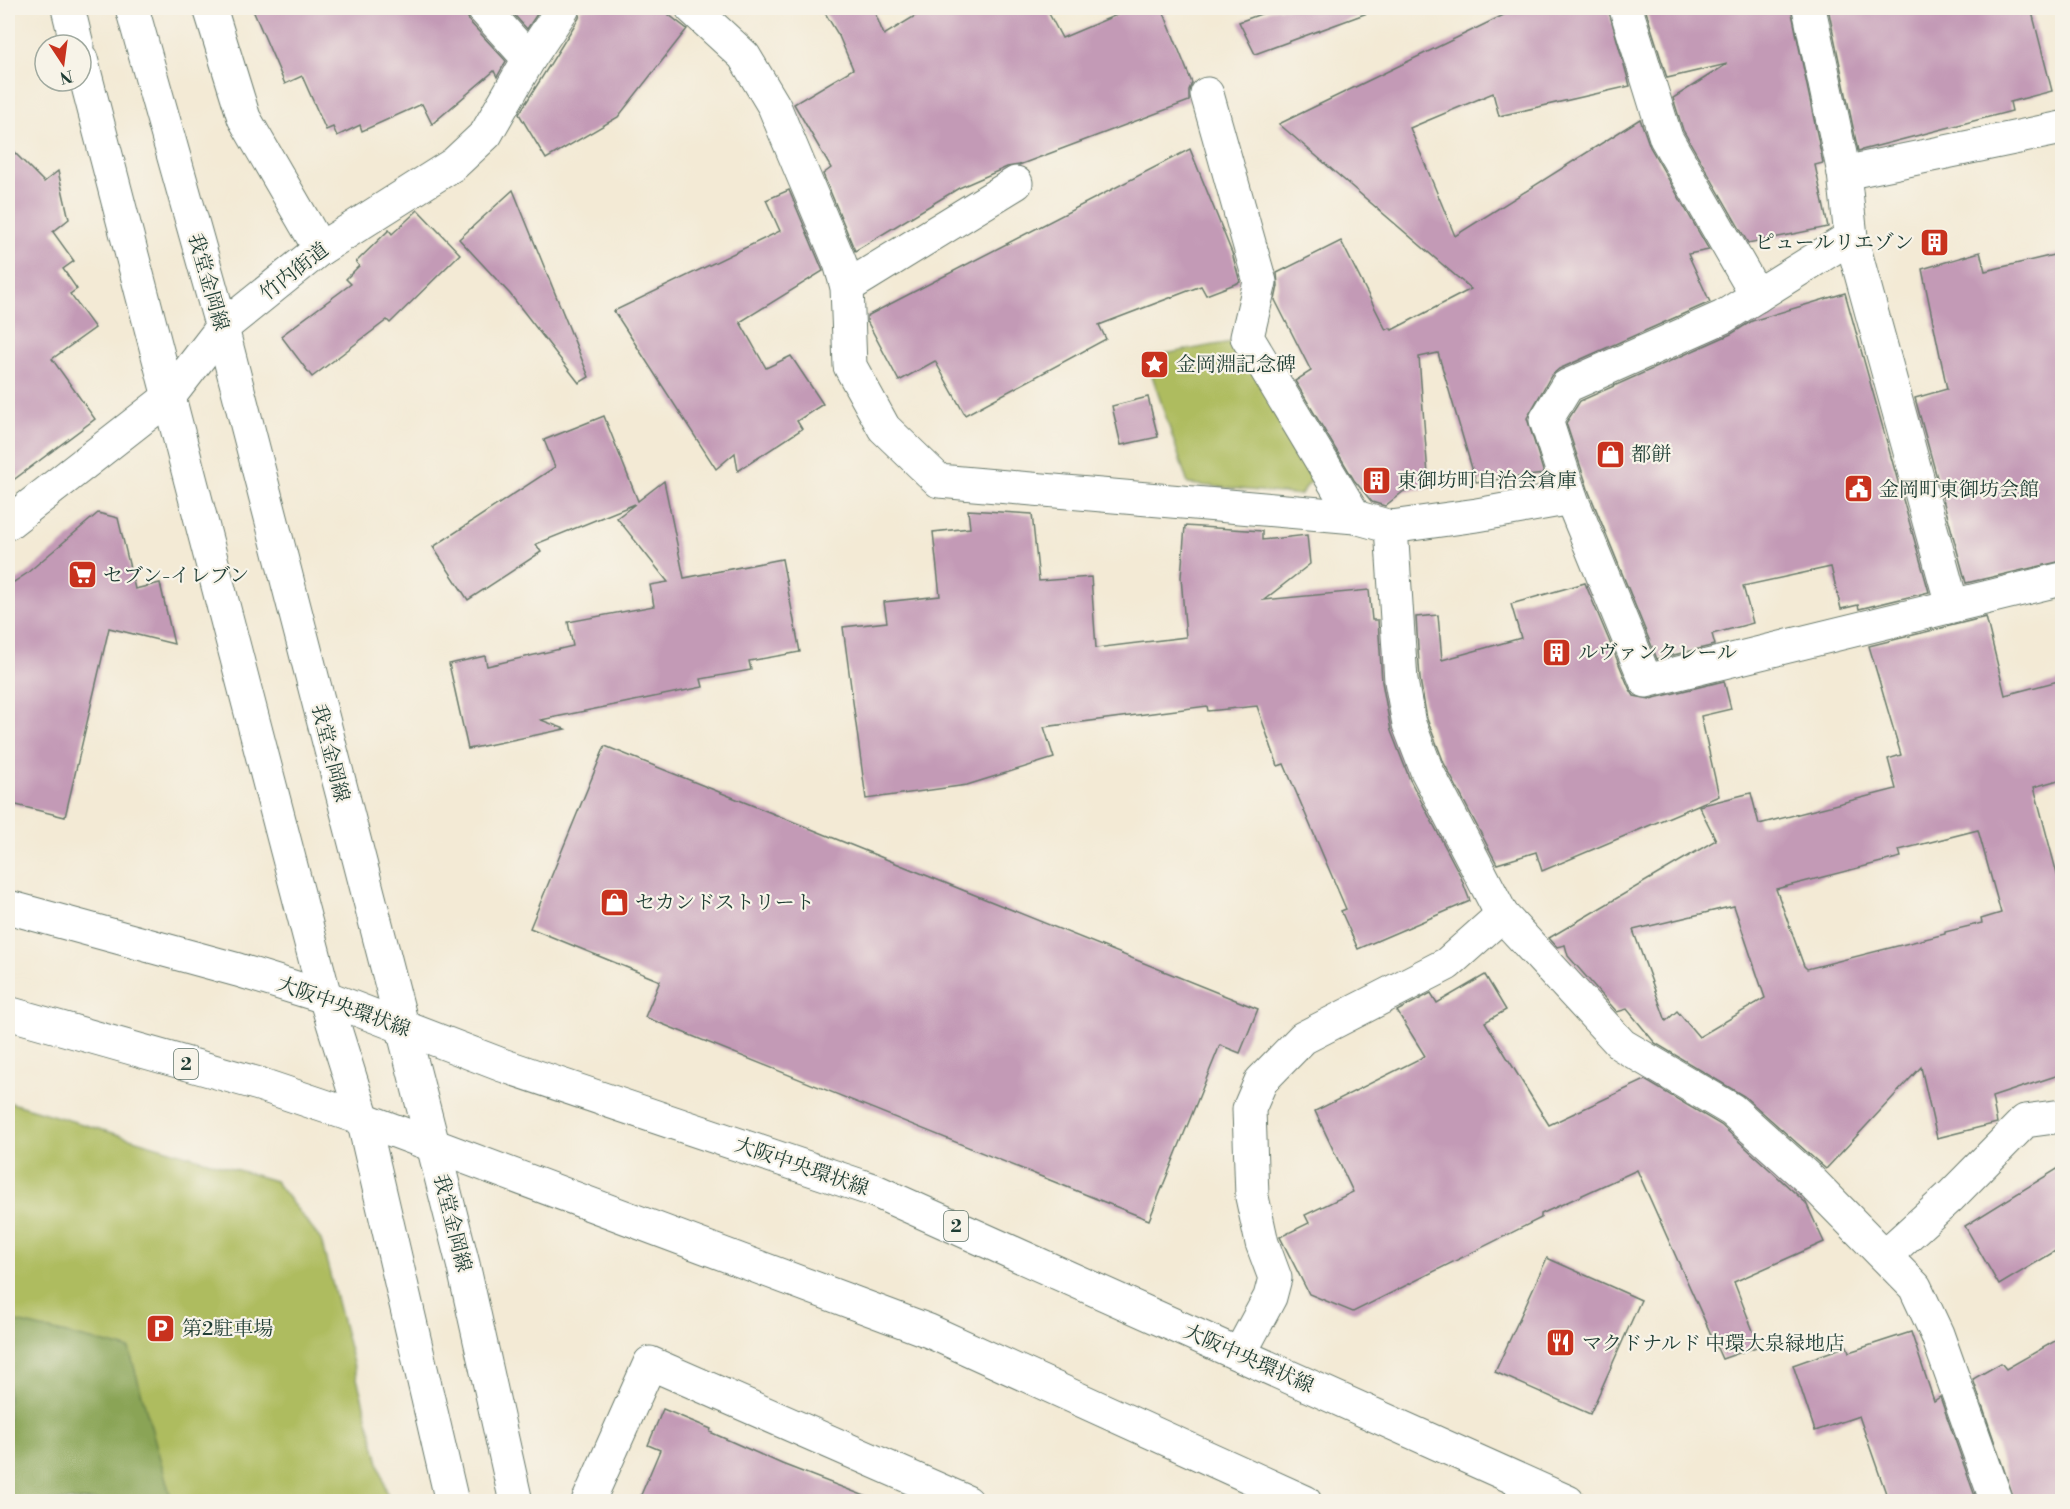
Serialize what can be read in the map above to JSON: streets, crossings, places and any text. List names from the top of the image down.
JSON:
{
  "streets": {
    "street": [
      "竹内街道",
      "我堂金岡線",
      "大阪中央環状線",
      "2"
    ]
  },
  "crossings": [
    ["竹内街道", "我堂金岡線"],
    ["我堂金岡線", "大阪中央環状線"],
    ["我堂金岡線", "2"]
  ],
  "places": {
    "building": ["ピュールリエゾン", "東御坊町自治会倉庫", "ルヴァンクレール"],
    "place": ["金岡淵記念碑"],
    "shop": ["都餅", "セカンドストリート"],
    "public building": ["金岡町東御坊会館"],
    "supermarket": ["セブン-イレブン"],
    "parking": ["第2駐車場"],
    "restaurant": ["マクドナルド 中環大泉緑地店"]
  },
  "north": "bottom"
}
